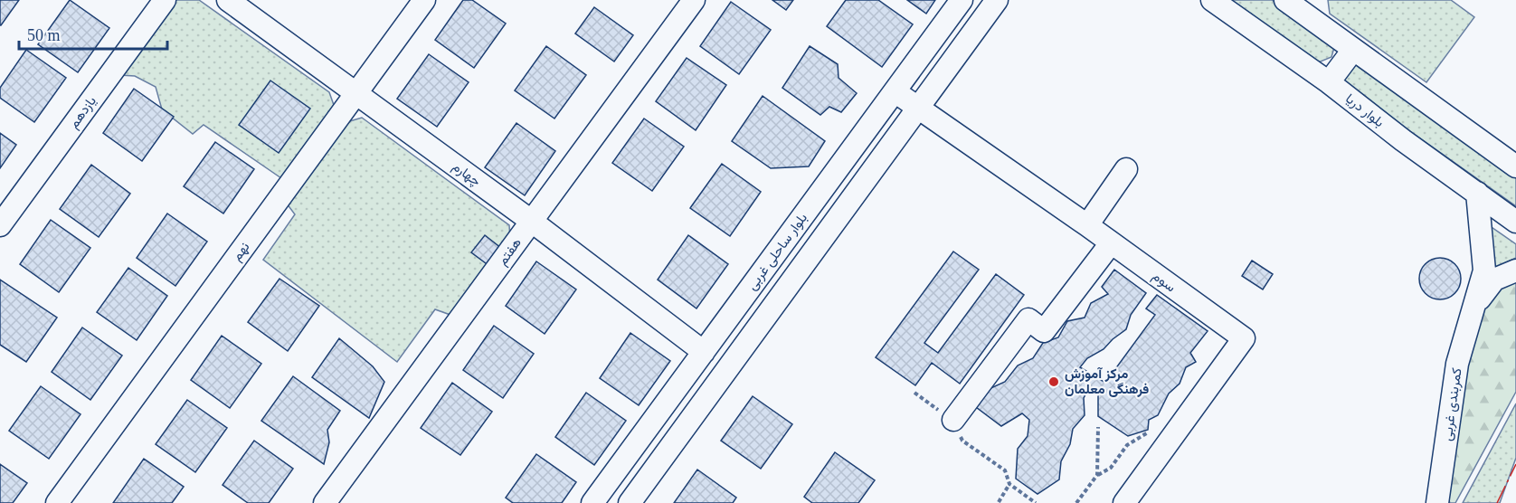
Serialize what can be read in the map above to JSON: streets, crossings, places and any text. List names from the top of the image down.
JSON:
{
  "streets": {
    "street": [
      "بلوار دریا",
      "یازدهم",
      "چهارم",
      "نهم",
      "هفتم",
      "بلوار ساحلی غربی",
      "سوم",
      "کمربندی غربی"
    ]
  },
  "crossings": [
    ["بلوار دریا", "کمربندی غربی"],
    ["چهارم", "نهم"],
    ["چهارم", "هفتم"],
    ["چهارم", "بلوار ساحلی غربی"],
    ["بلوار ساحلی غربی", "سوم"]
  ],
  "places": ["مرکز آموزش فرهنگی معلمان"],
  "scale_bar": "50 m"
}
